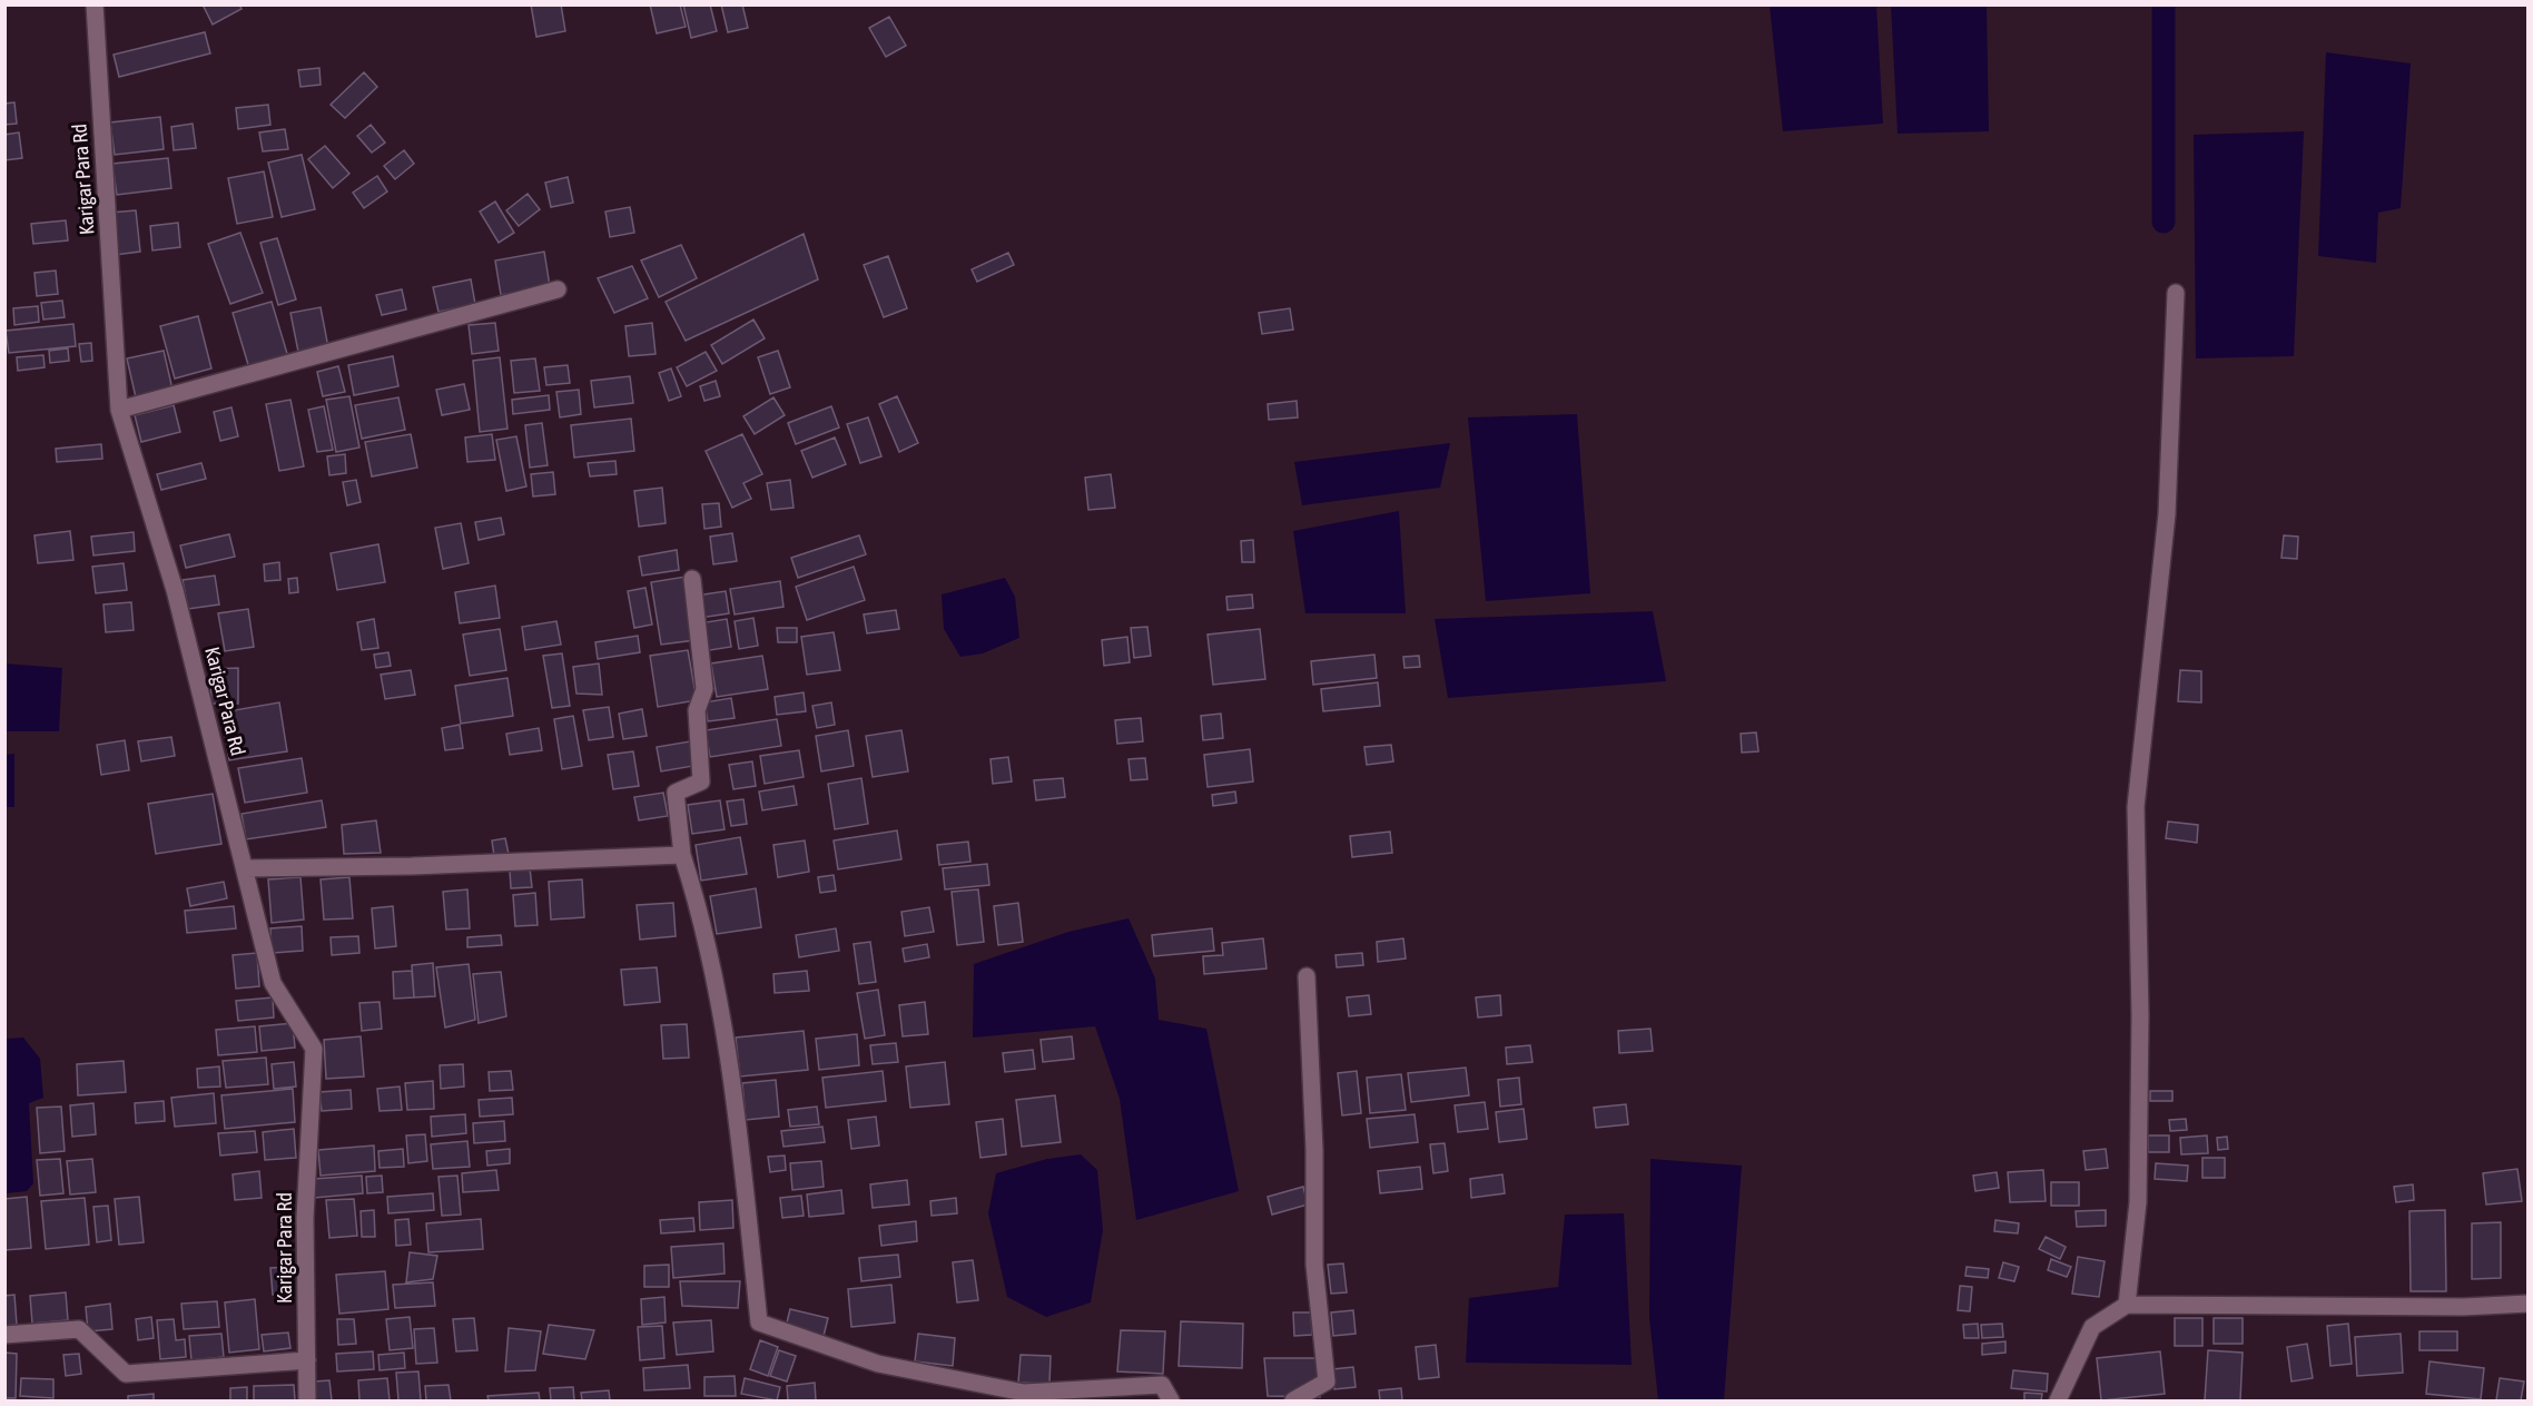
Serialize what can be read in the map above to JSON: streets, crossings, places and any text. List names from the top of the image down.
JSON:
{
  "streets": {
    "street": ["Karigar Para Rd"]
  }
}
